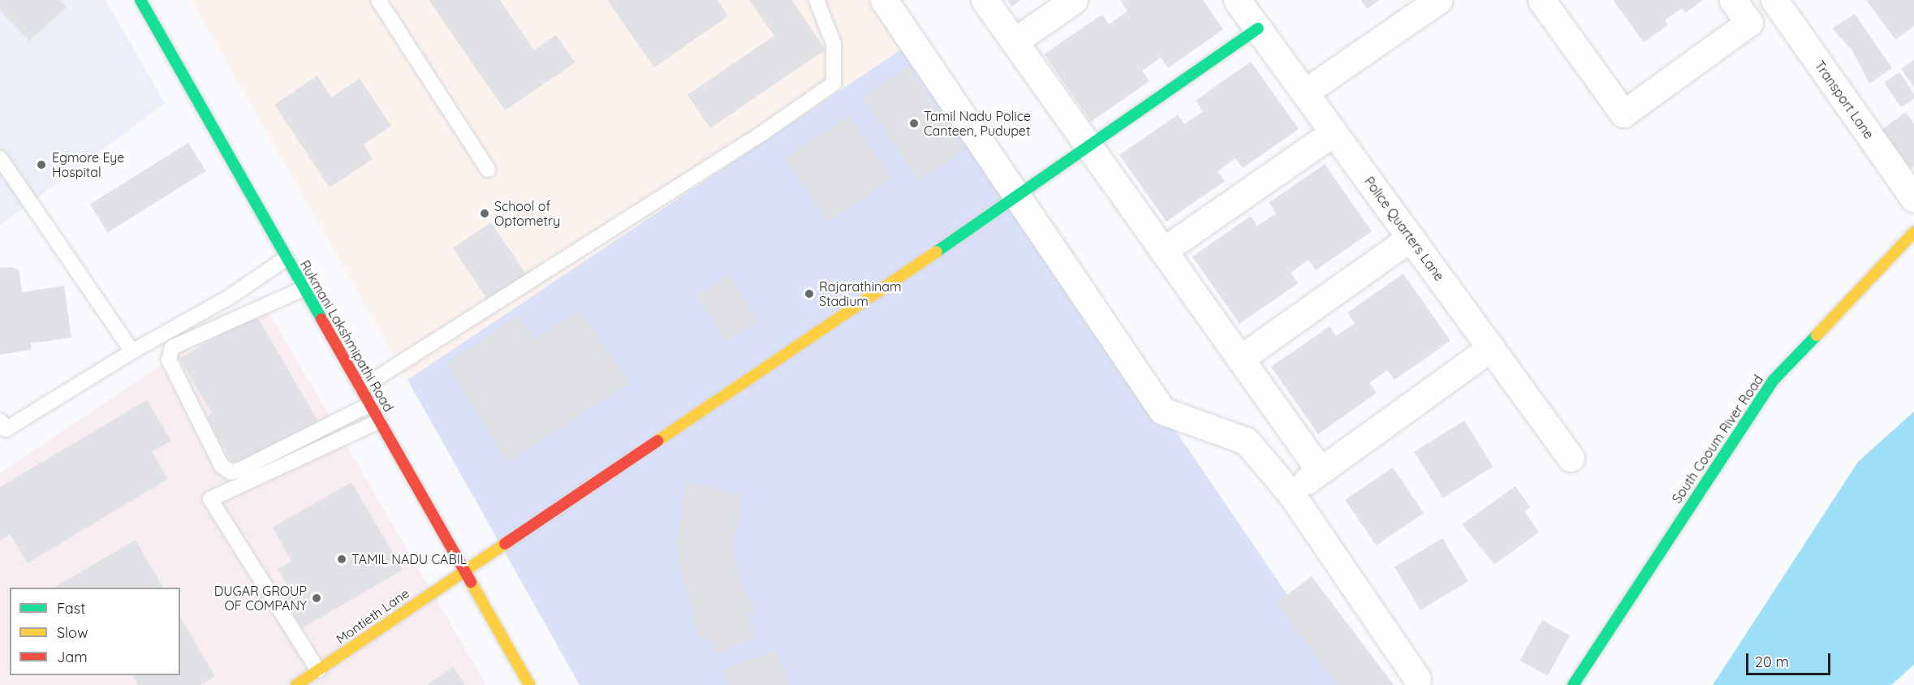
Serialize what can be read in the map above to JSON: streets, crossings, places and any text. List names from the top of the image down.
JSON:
{
  "streets": {
    "street": [
      "Transport Lane",
      "Police Quarters Lane",
      "Rukmani Lakshmipathi Road",
      "South Cooum River Road",
      "Montieth Lane"
    ]
  },
  "crossings": [
    ["Police Quarters Lane", "Montieth Lane"],
    ["Rukmani Lakshmipathi Road", "Montieth Lane"]
  ],
  "places": [
    "Tamil Nadu Police Canteen, Pudupet",
    "Egmore Eye Hospital",
    "School of Optometry",
    "Rajarathinam Stadium",
    "TAMIL NADU CABIL",
    "DUGAR GROUP OF COMPANY"
  ],
  "legend": ["Fast", "Slow", "Jam"],
  "scale_bar": "20 m"
}
